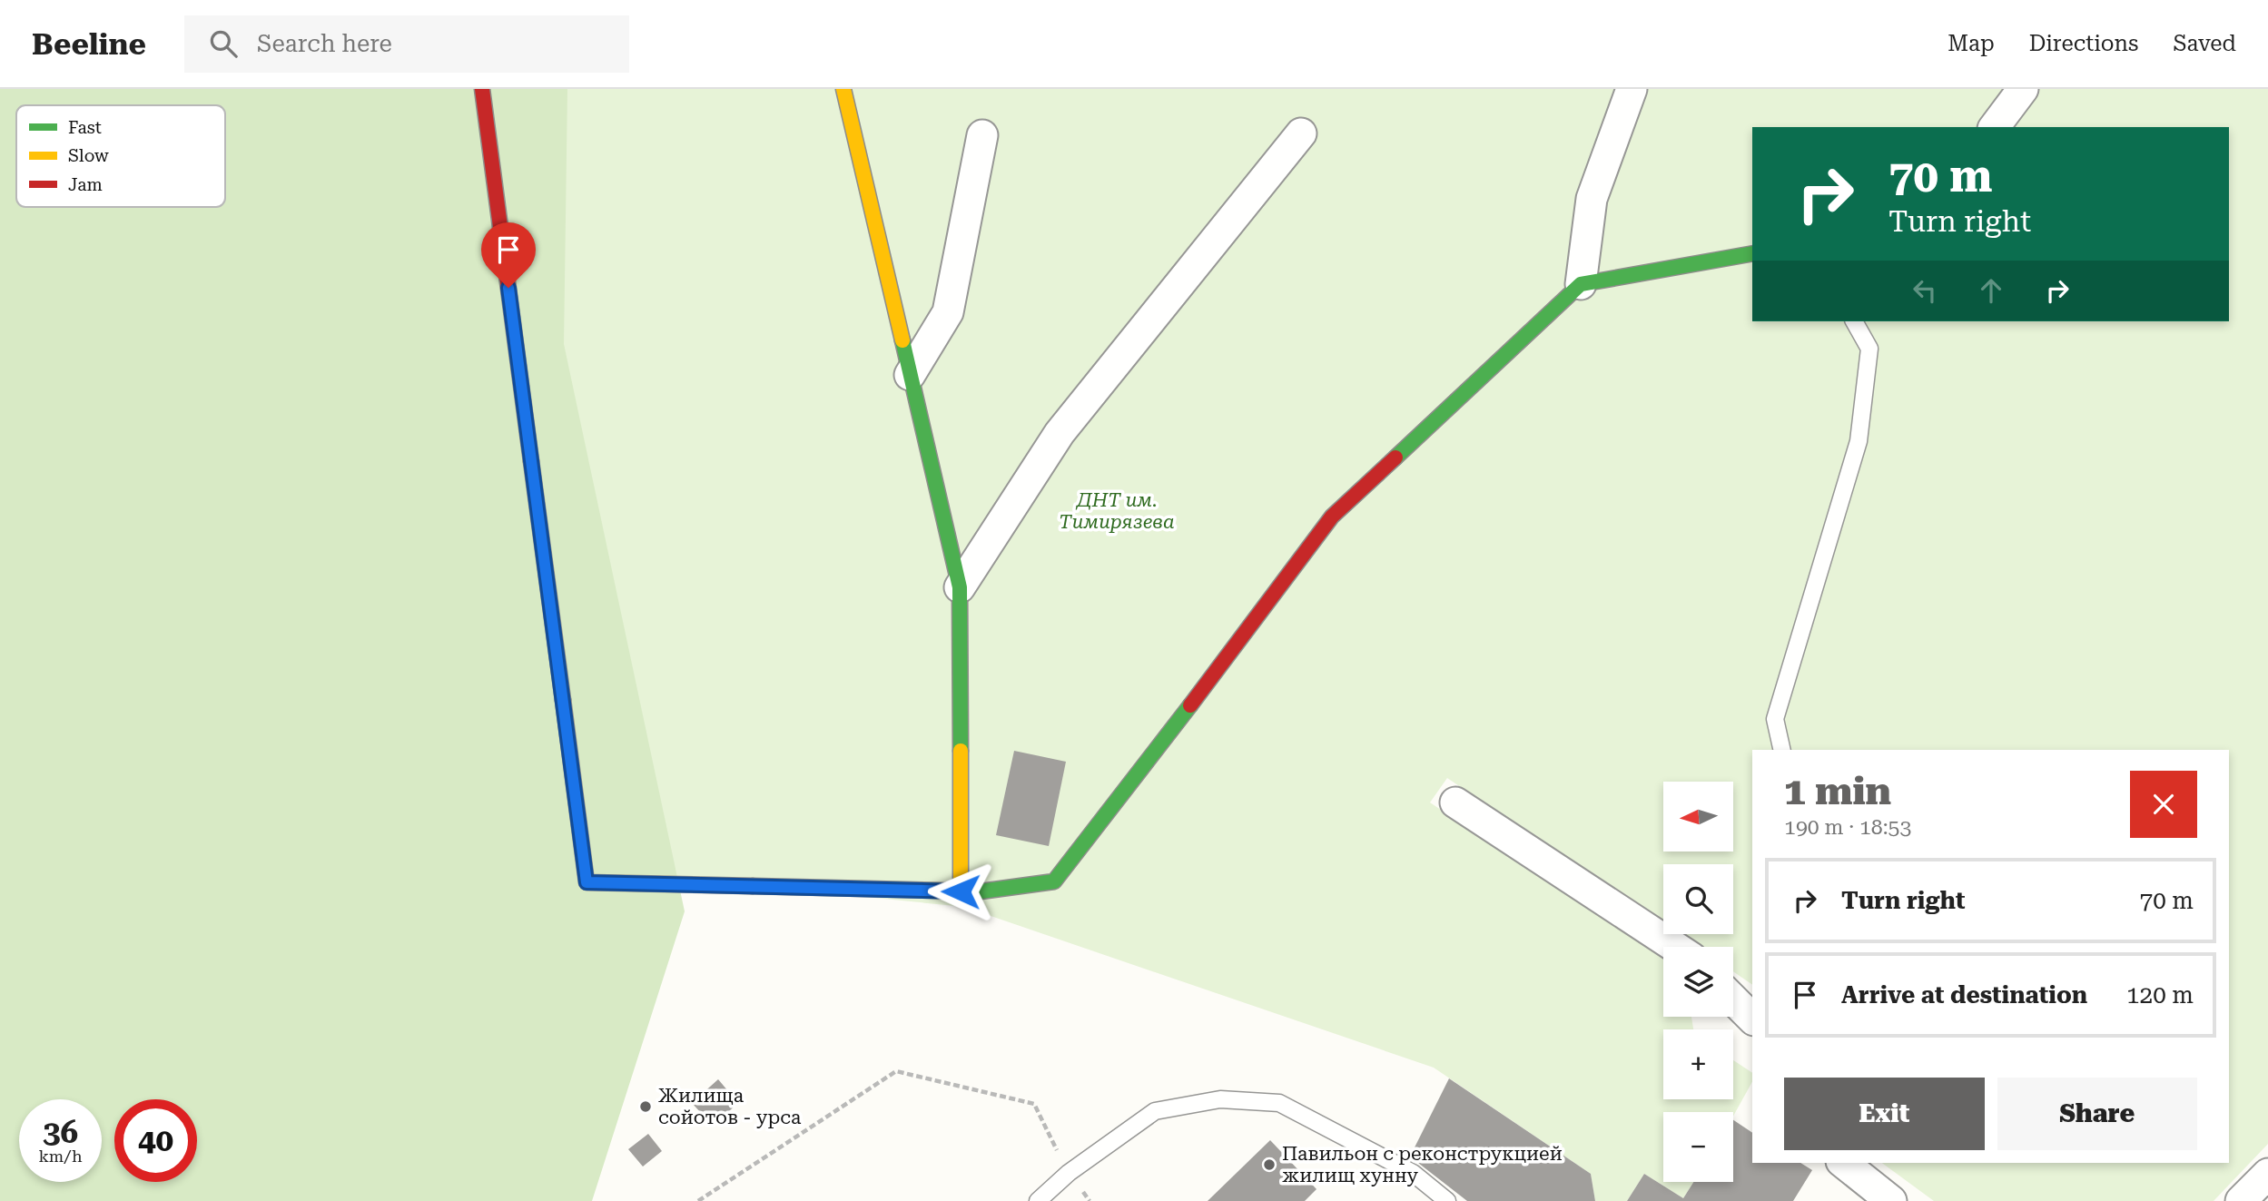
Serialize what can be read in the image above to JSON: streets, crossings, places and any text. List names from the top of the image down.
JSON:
{
  "parks": ["ДНТ им. Тимирязева"],
  "places": ["Жилища сойотов - урса", "Павильон с реконструкцией жилищ хунну"],
  "legend": ["Fast", "Slow", "Jam"],
  "north": "left",
  "page": {
    "header": "Beeline",
    "search": "Search here",
    "nav": ["Map", "Directions", "Saved"],
    "turn": ["70 m", "Turn right"],
    "heading": ["1 min", "190 m · 18:53"],
    "map_buttons": ["+", "−"],
    "list": [
      {
        "name": "Turn right",
        "value": "70 m"
      },
      {
        "name": "Arrive at destination",
        "value": "120 m"
      }
    ],
    "buttons": ["Exit", "Share"],
    "speed": "36 km/h",
    "limit": "40"
  }
}
